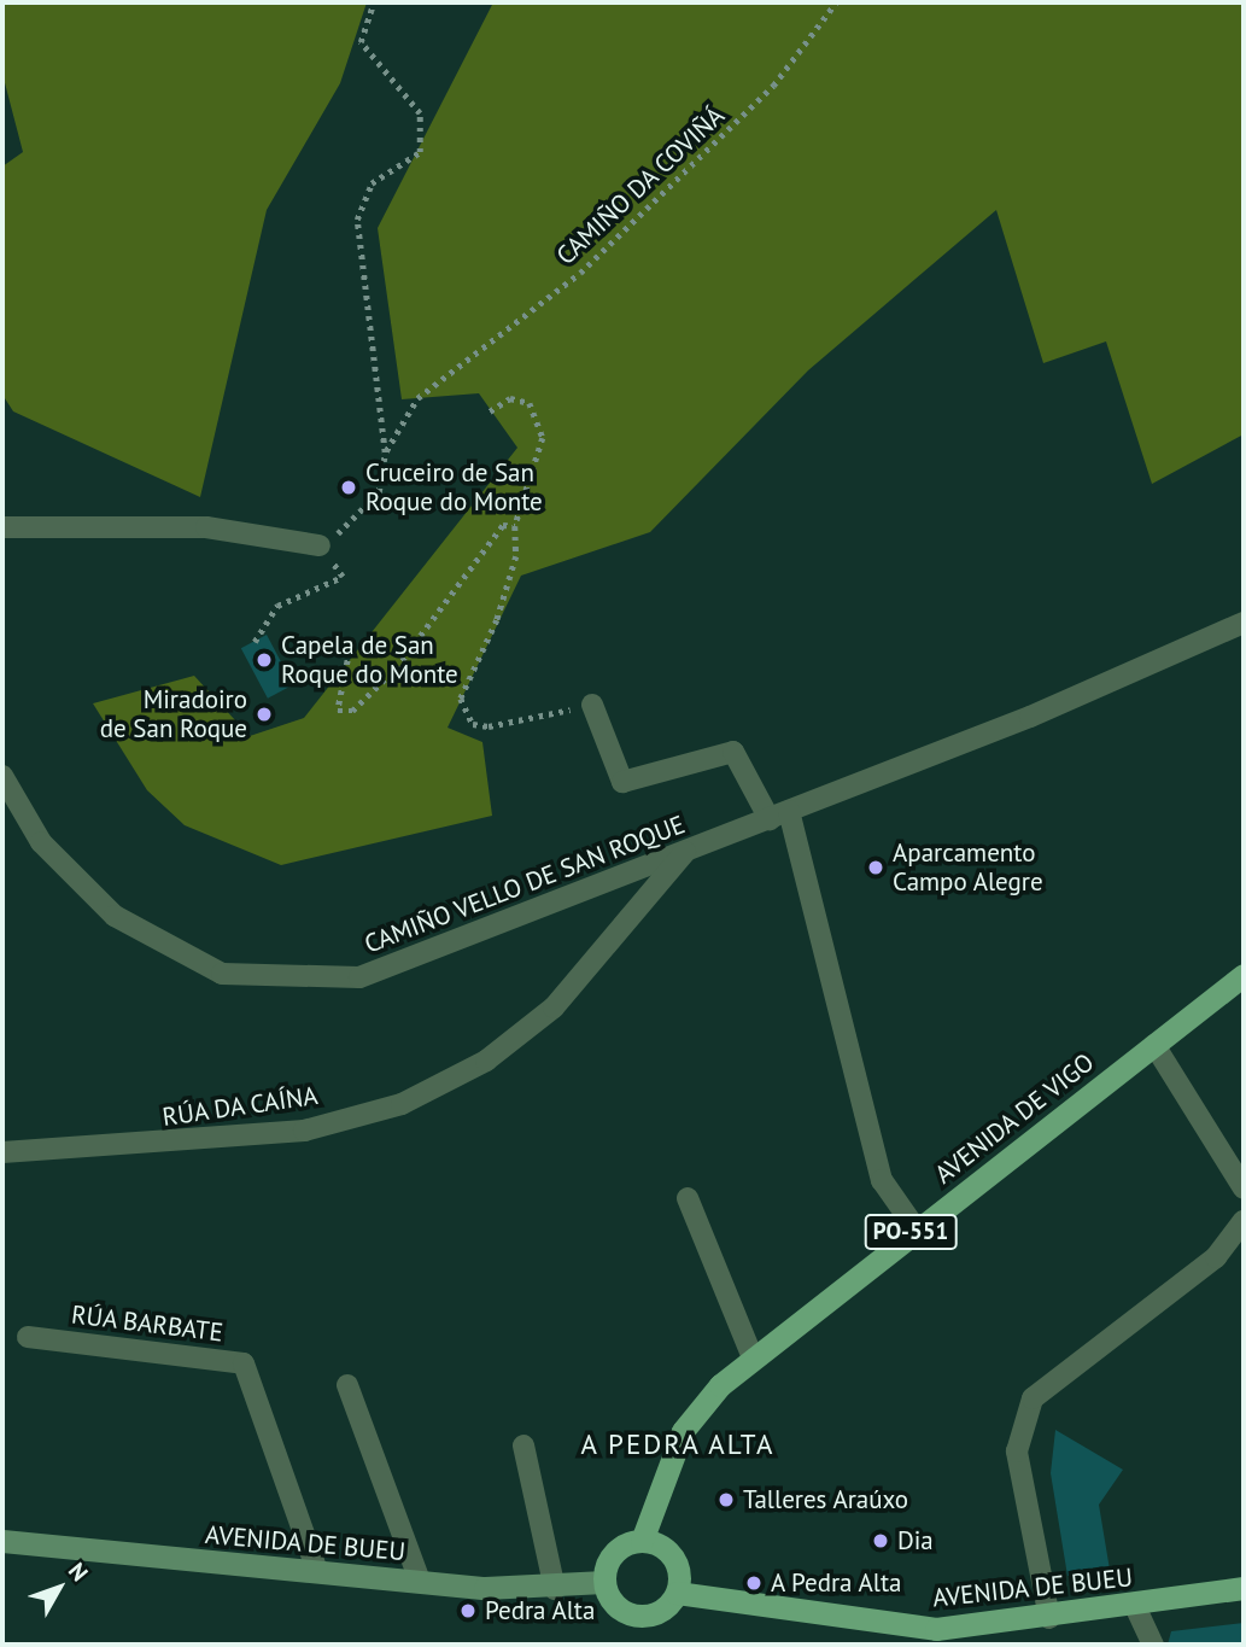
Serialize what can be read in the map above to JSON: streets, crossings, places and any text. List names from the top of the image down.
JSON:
{
  "streets": {
    "main road": ["AVENIDA DE VIGO", "PO-551", "AVENIDA DE BUEU"],
    "street": ["CAMIÑO VELLO DE SAN ROQUE", "RÚA DA CAÍNA", "RÚA BARBATE"],
    "path": ["CAMIÑO DA COVIÑÁ"]
  },
  "crossings": [
    ["CAMIÑO VELLO DE SAN ROQUE", "RÚA DA CAÍNA"],
    ["AVENIDA DE VIGO", "AVENIDA DE BUEU"],
    ["RÚA BARBATE", "AVENIDA DE BUEU"]
  ],
  "districts": ["A PEDRA ALTA"],
  "places": [
    "Cruceiro de San Roque do Monte",
    "Capela de San Roque do Monte",
    "Miradoiro de San Roque",
    "Aparcamento Campo Alegre",
    "Talleres Araúxo",
    "Dia",
    "A Pedra Alta",
    "Pedra Alta"
  ],
  "north": "top right"
}
